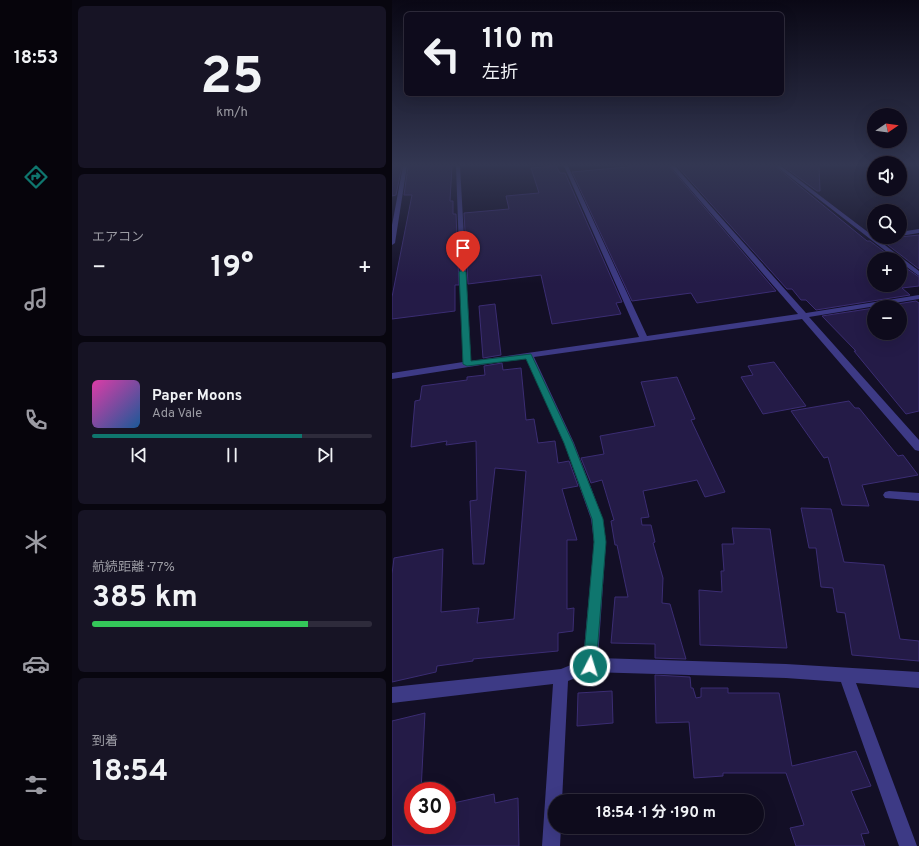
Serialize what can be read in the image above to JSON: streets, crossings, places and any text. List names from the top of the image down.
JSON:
{
  "north": "right",
  "page": {
    "tabs": "18:53",
    "tile": [
      ["25", "km/h"],
      "エアコン",
      ["航続距離 · 77%", "385 km"],
      ["到着", "18:54"]
    ],
    "turn": ["110 m", "左折"],
    "map_buttons": ["+", "−"],
    "heat": ["−", "19°", "+"],
    "song": ["Paper Moons", "Ada Vale"],
    "limit": "30",
    "trip": "18:54 · 1 分 · 190 m"
  }
}
